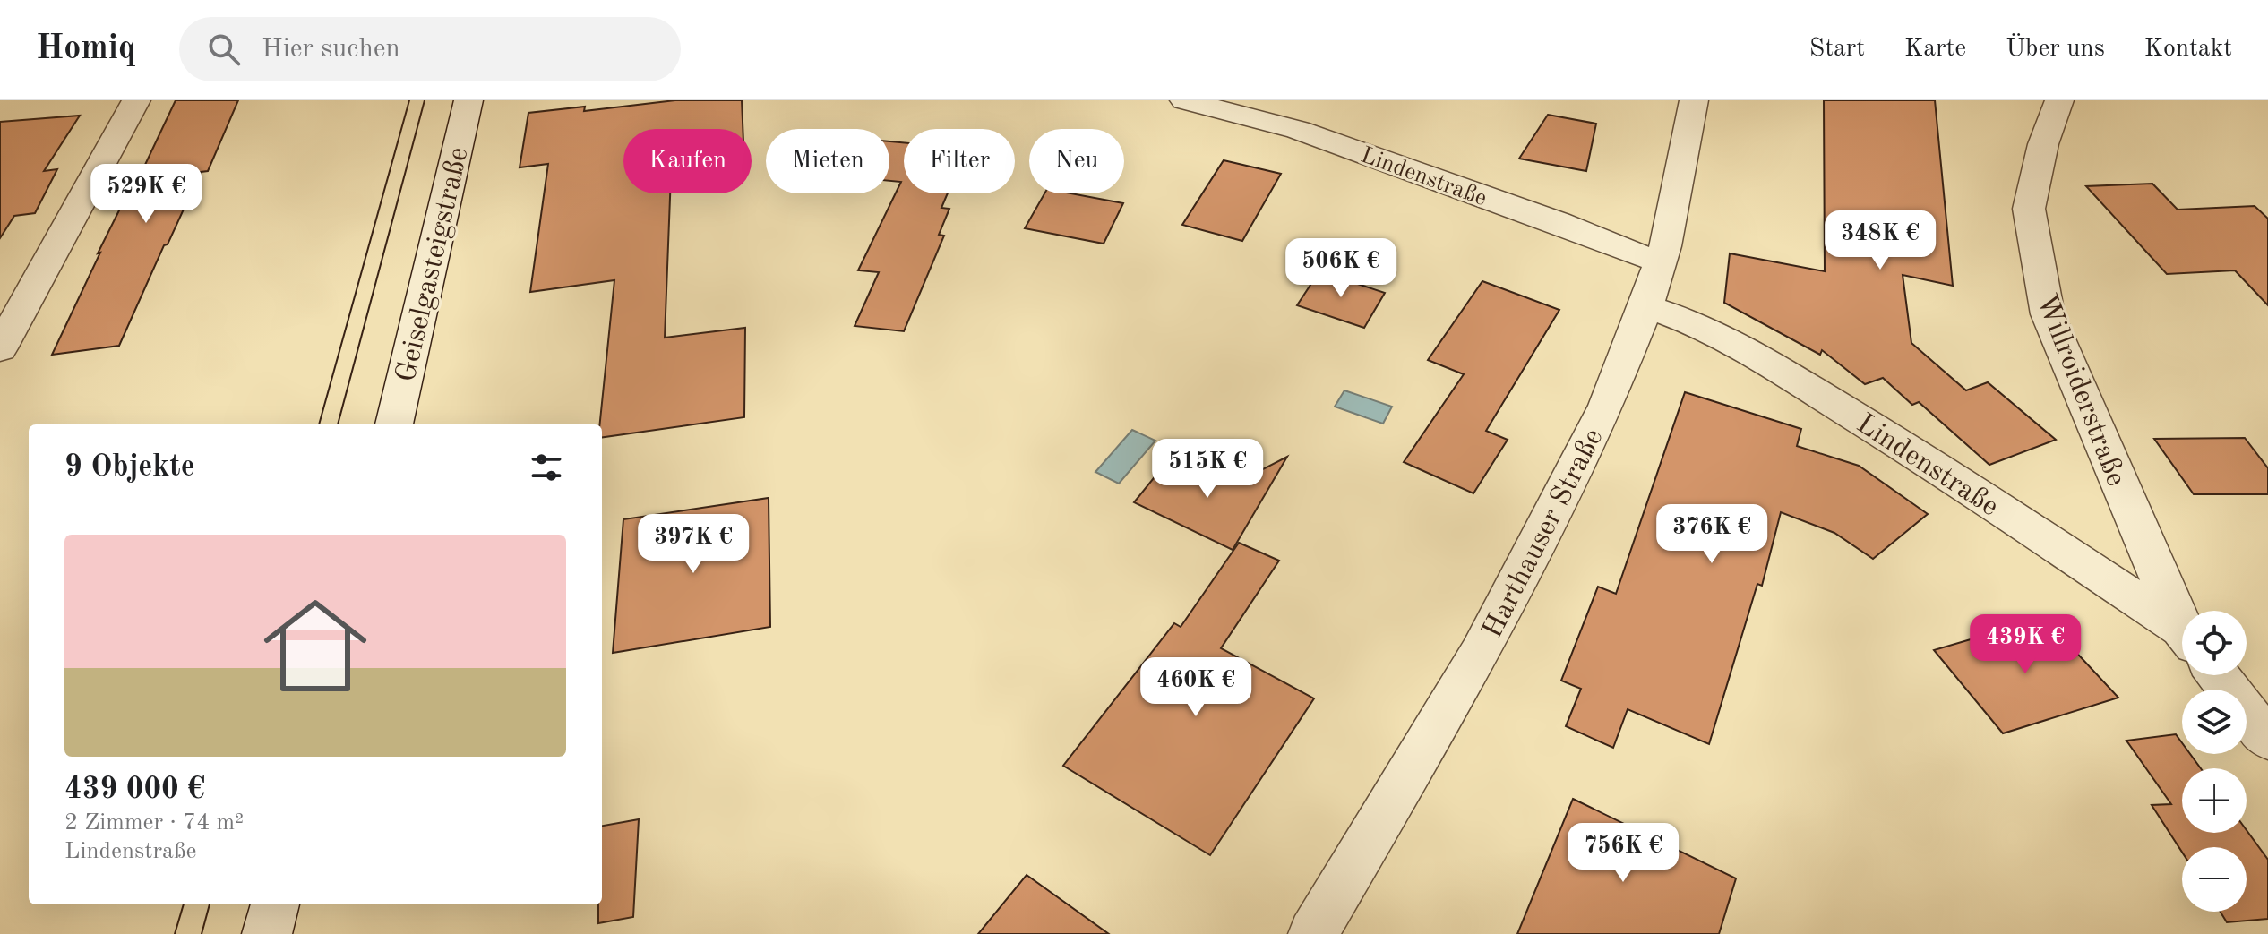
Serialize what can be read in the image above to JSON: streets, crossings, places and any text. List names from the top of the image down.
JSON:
{
  "streets": {
    "street": [
      "Lindenstraße",
      "Geiselgasteigstraße",
      "Willroiderstraße",
      "Harthauser Straße"
    ]
  },
  "crossings": [
    ["Lindenstraße", "Harthauser Straße"]
  ],
  "page": {
    "header": "Homiq",
    "search": "Hier suchen",
    "nav": [
      "Start",
      "Karte",
      "Über uns",
      "Kontakt"
    ],
    "chip": [
      "Kaufen",
      "Mieten",
      "Filter",
      "Neu"
    ],
    "price": [
      "529K €",
      "348K €",
      "506K €",
      "515K €",
      "376K €",
      "397K €",
      "439K €",
      "460K €",
      "756K €"
    ],
    "heading": "9 Objekte",
    "list": [
      {
        "name": "439 000 €",
        "note": "2 Zimmer · 74 m² · Lindenstraße"
      }
    ],
    "map_buttons": ["+", "−"]
  }
}
